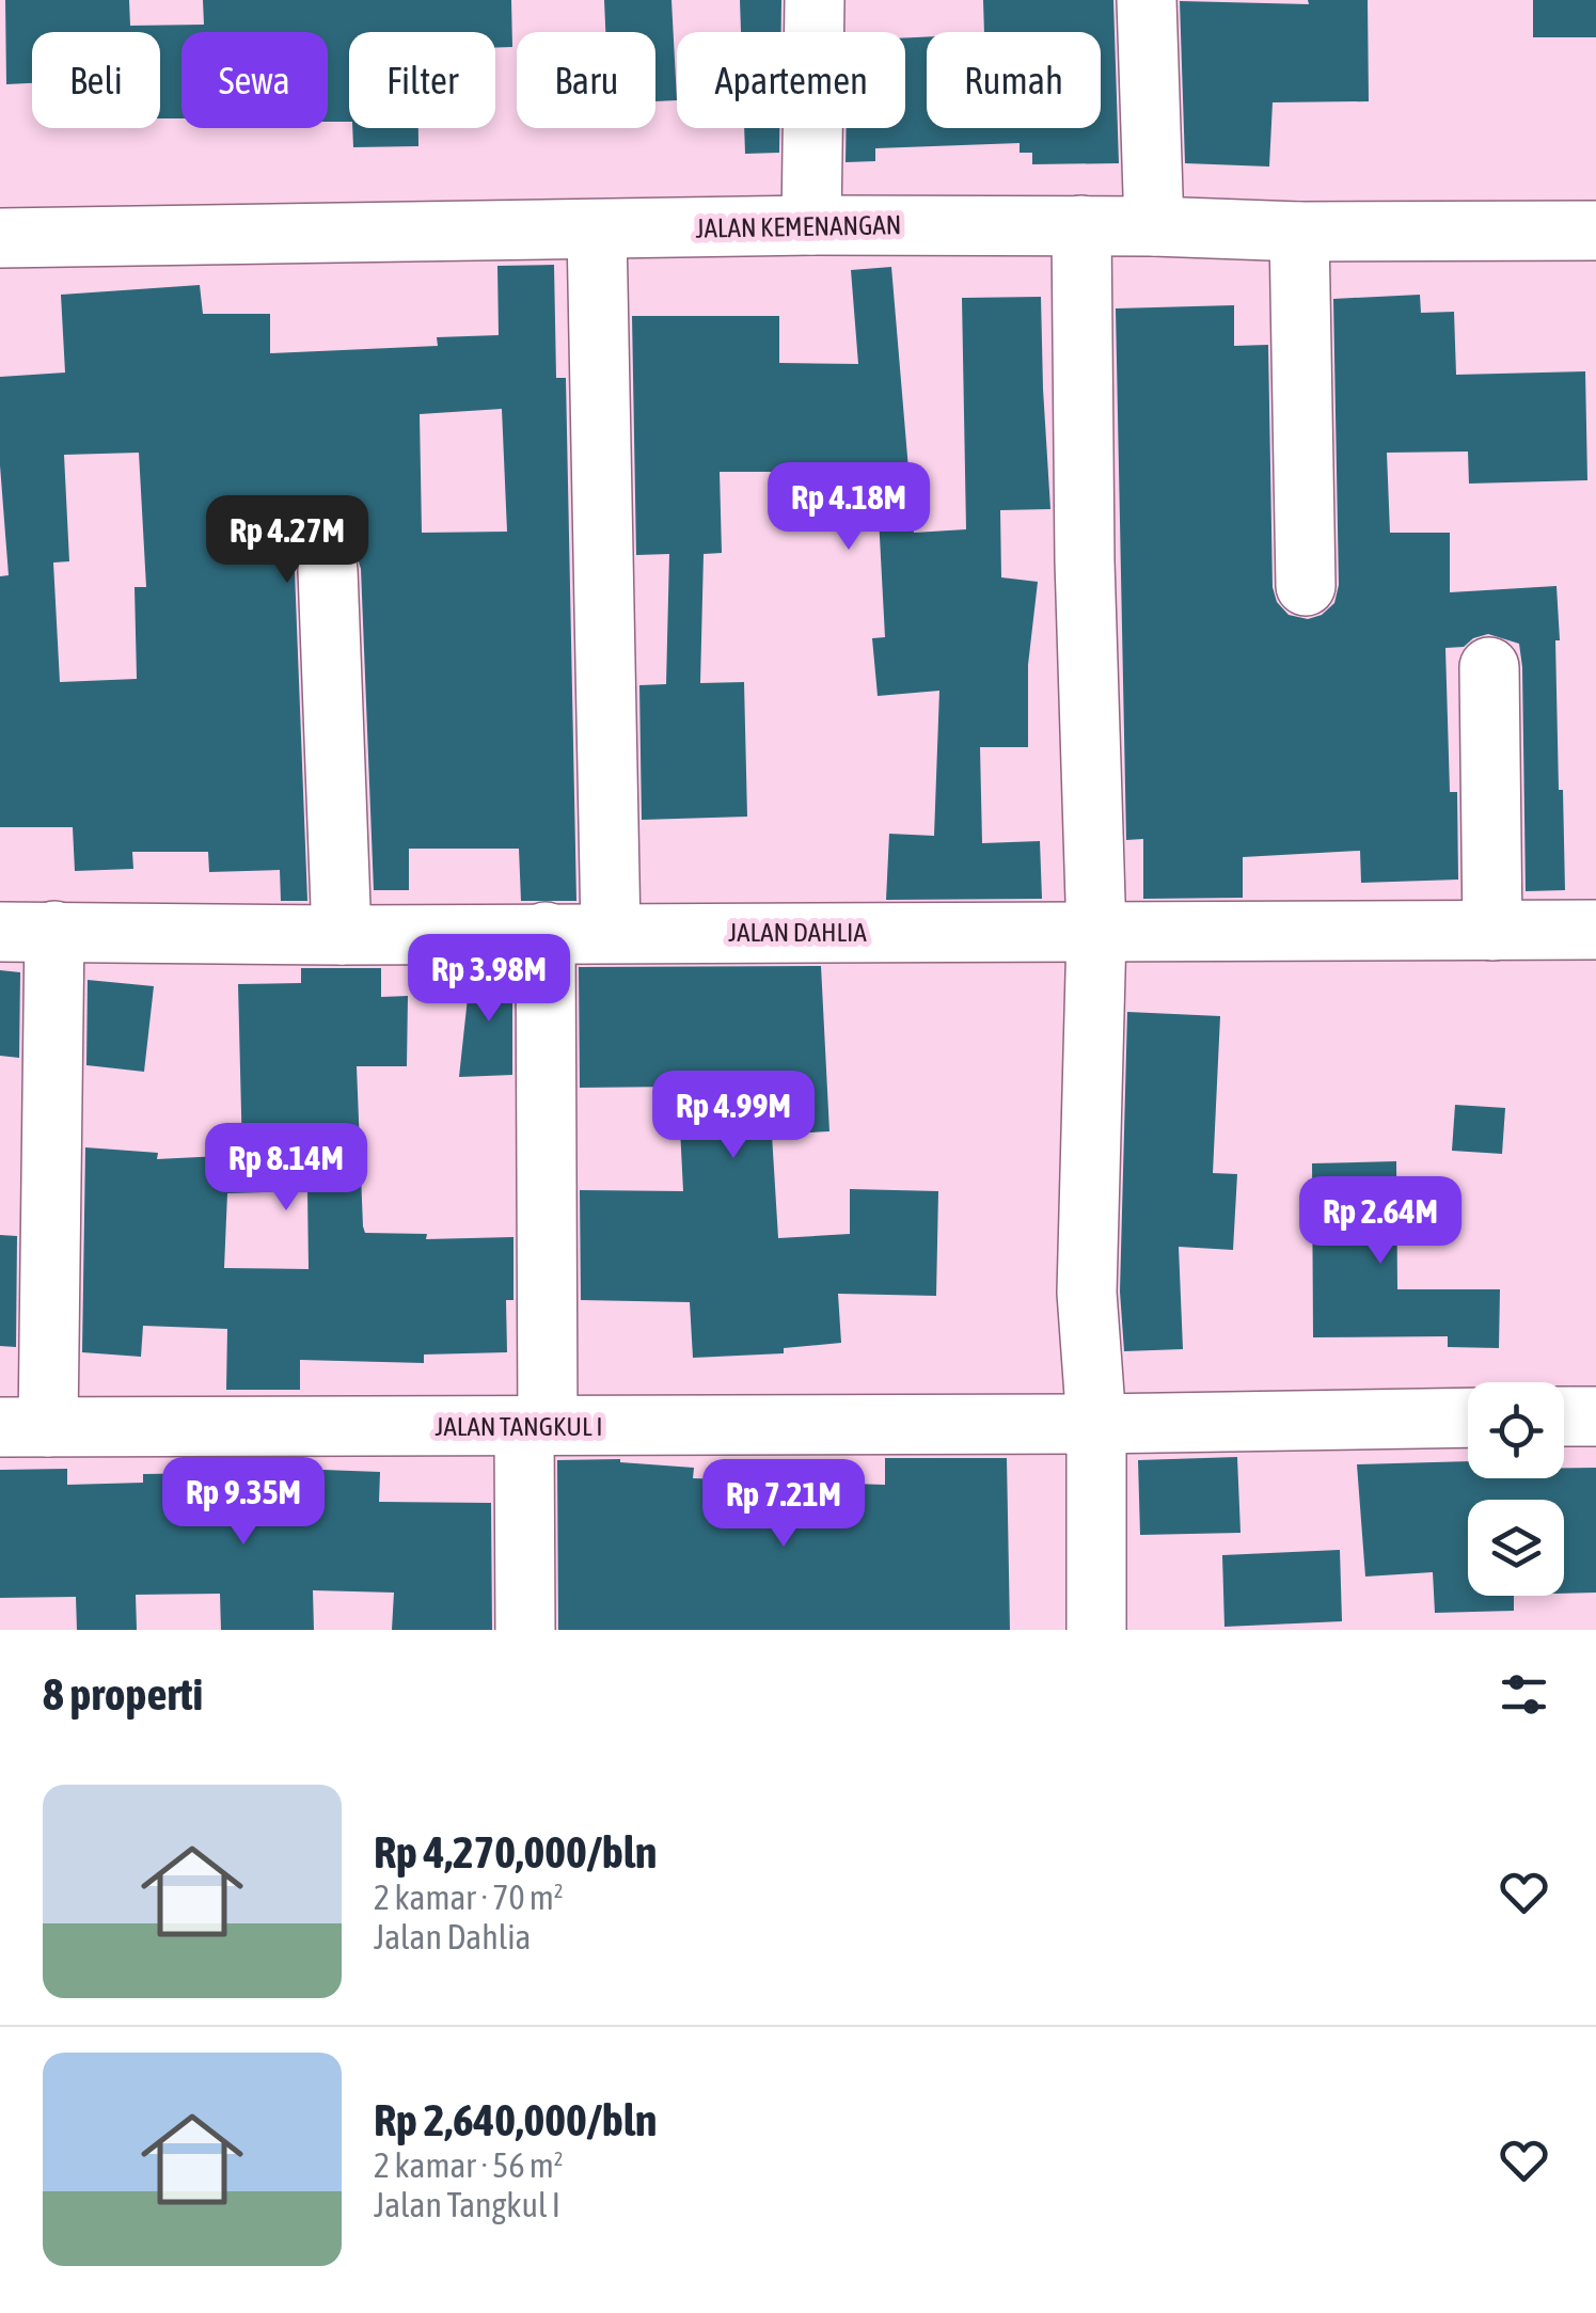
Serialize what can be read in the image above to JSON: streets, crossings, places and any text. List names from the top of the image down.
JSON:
{
  "streets": {
    "street": ["JALAN KEMENANGAN", "JALAN DAHLIA", "JALAN TANGKUL I"]
  },
  "page": {
    "chip": [
      "Beli",
      "Sewa",
      "Filter",
      "Baru",
      "Apartemen",
      "Rumah"
    ],
    "price": [
      "Rp 4.18M",
      "Rp 4.27M",
      "Rp 3.98M",
      "Rp 4.99M",
      "Rp 8.14M",
      "Rp 2.64M",
      "Rp 9.35M",
      "Rp 7.21M"
    ],
    "heading": "8 properti",
    "list": [
      {
        "name": "Rp 4,270,000/bln",
        "note": "2 kamar · 70 m² · Jalan Dahlia"
      },
      {
        "name": "Rp 2,640,000/bln",
        "note": "2 kamar · 56 m² · Jalan Tangkul I"
      }
    ]
  }
}
